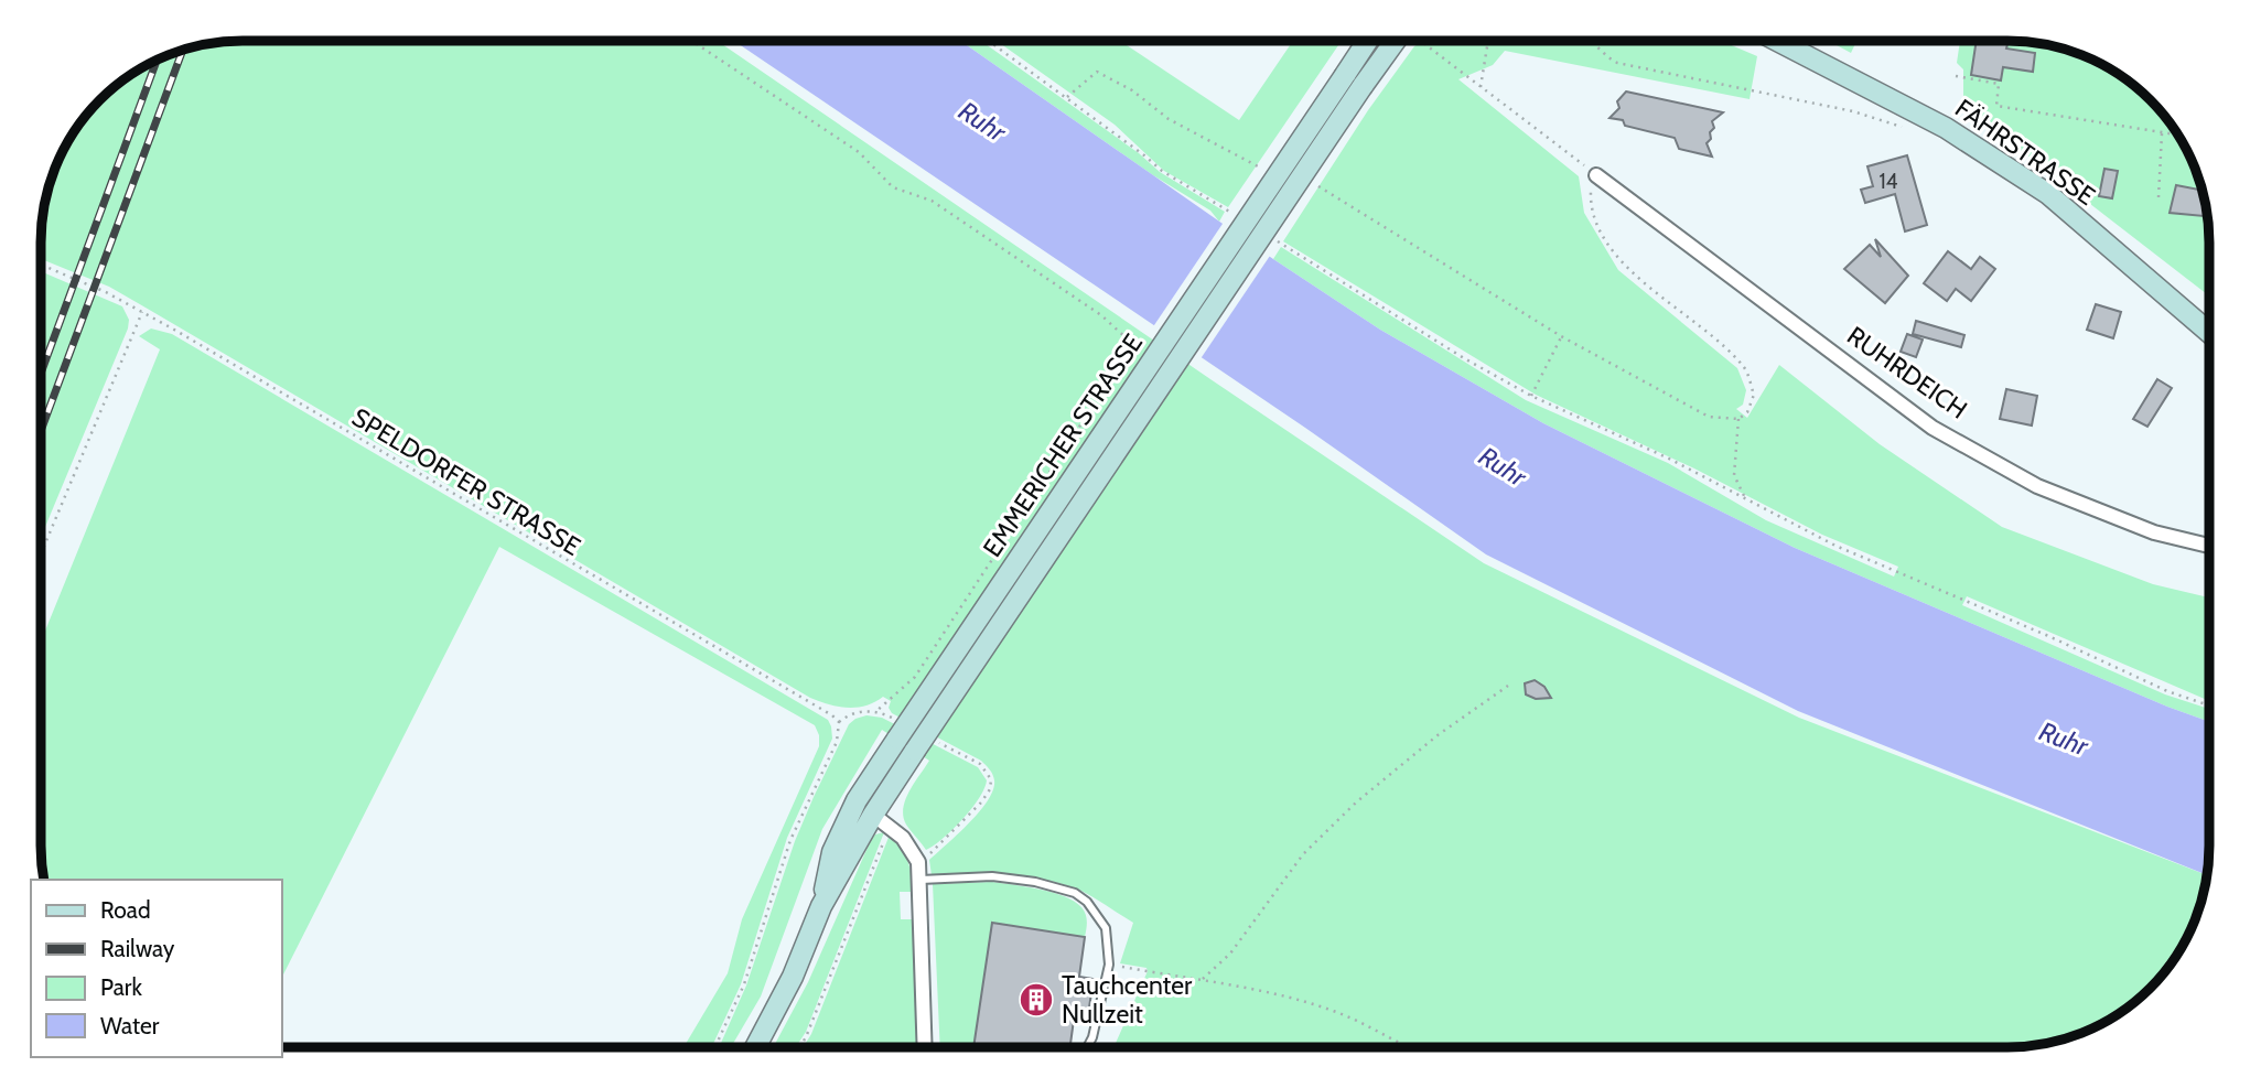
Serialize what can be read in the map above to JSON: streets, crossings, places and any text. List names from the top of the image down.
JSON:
{
  "streets": {
    "main road": ["FÄHRSTRASSE", "EMMERICHER STRASSE"],
    "street": ["RUHRDEICH"],
    "path": ["SPELDORFER STRASSE"]
  },
  "water": ["Ruhr"],
  "places": {
    "building": ["Tauchcenter Nullzeit"]
  },
  "house_numbers": ["14"],
  "legend": [
    "Road",
    "Railway",
    "Park",
    "Water"
  ]
}
